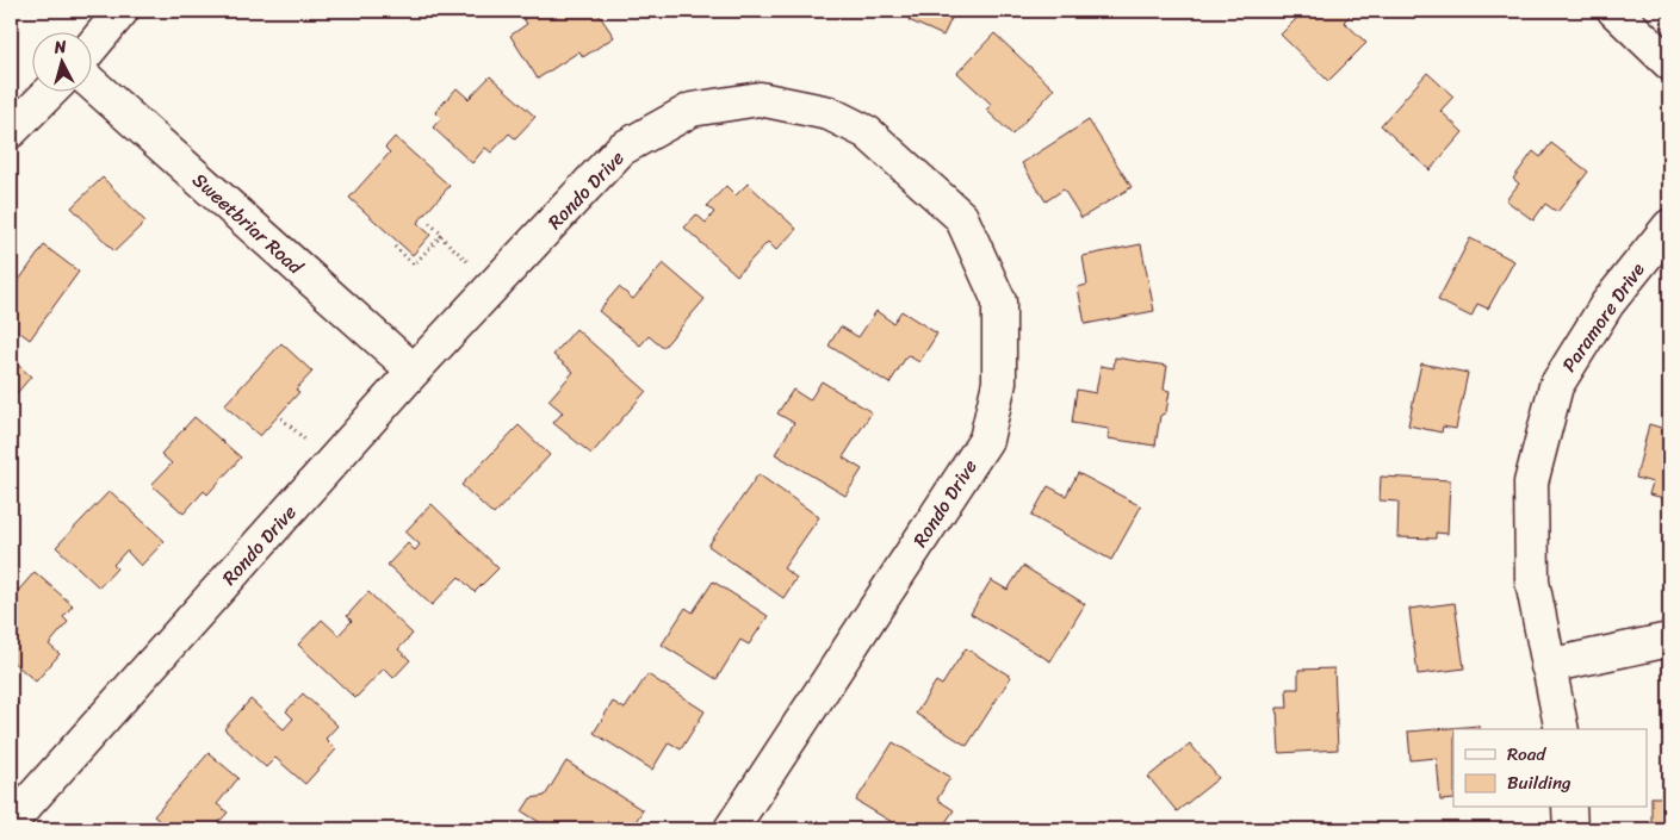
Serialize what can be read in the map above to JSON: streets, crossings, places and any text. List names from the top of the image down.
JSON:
{
  "streets": {
    "street": ["Rondo Drive", "Sweetbriar Road", "Paramore Drive"]
  },
  "crossings": [
    ["Rondo Drive", "Sweetbriar Road"]
  ],
  "legend": ["Road", "Building"],
  "north": "top"
}
